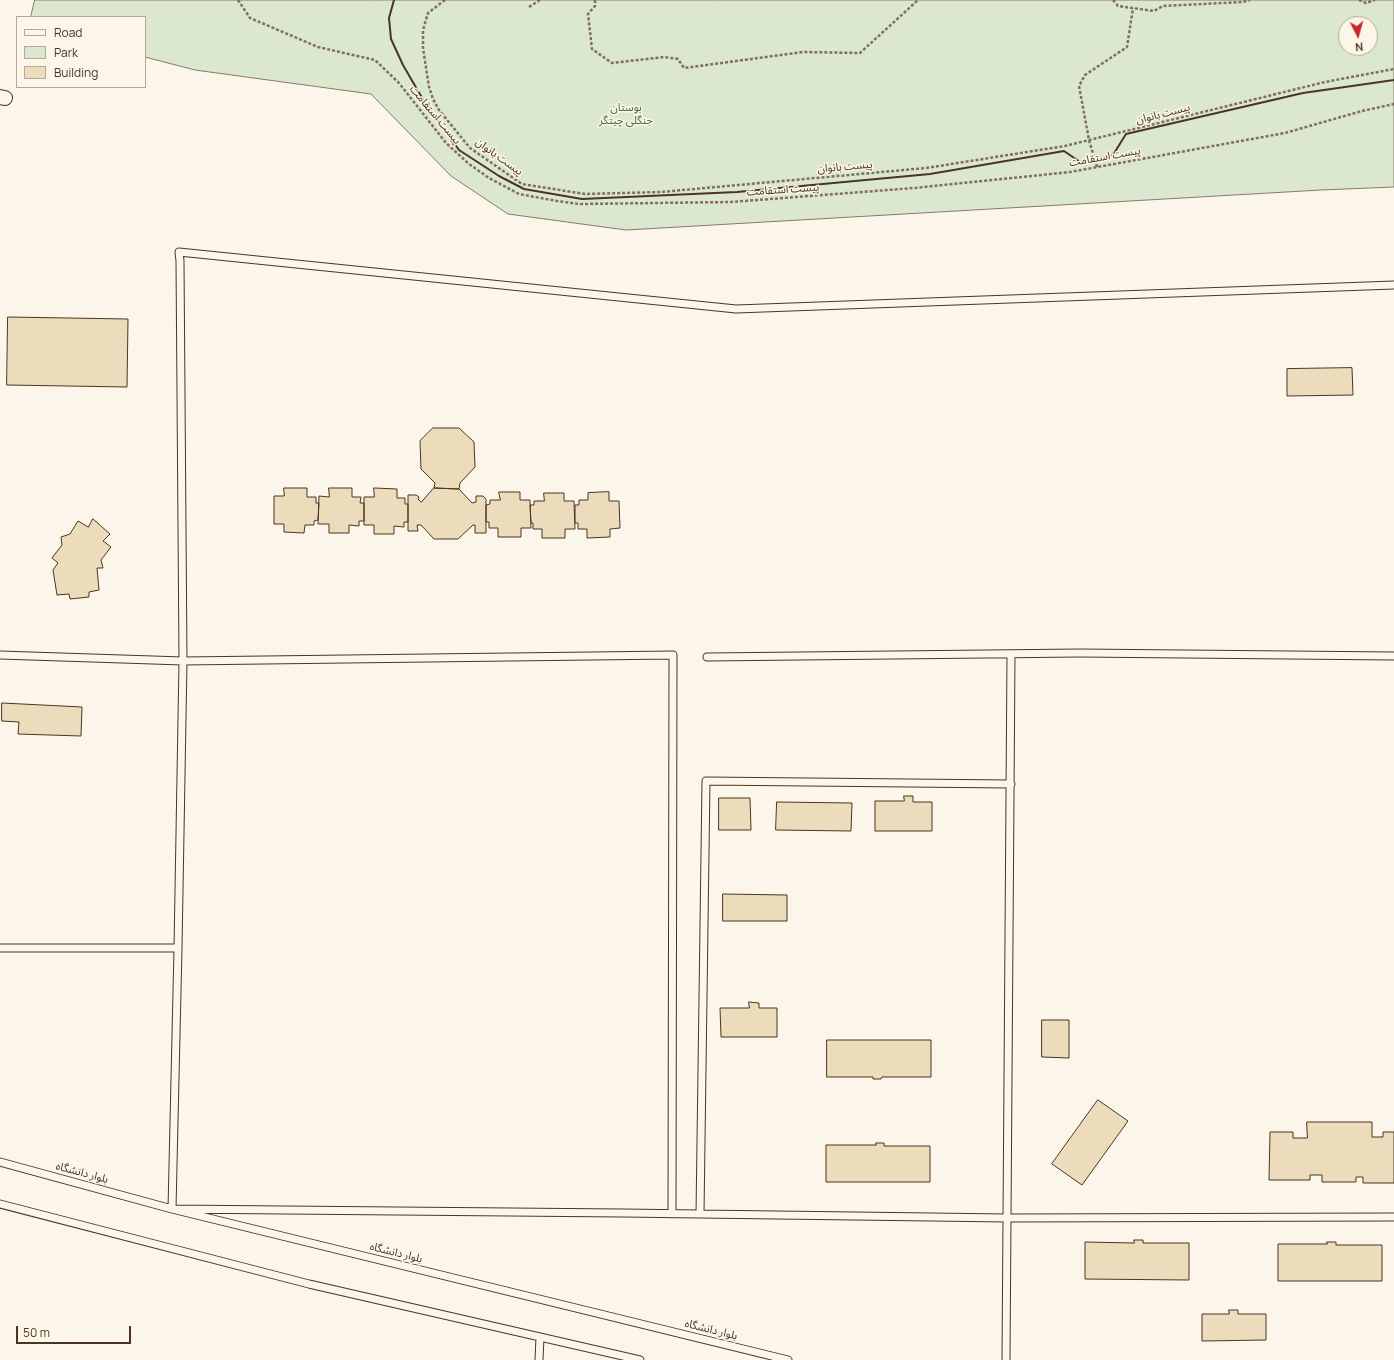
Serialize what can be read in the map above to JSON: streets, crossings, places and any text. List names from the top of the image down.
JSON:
{
  "streets": {
    "lane": ["بلوار دانشگاه"],
    "path": ["پیست بانوان", "پیست استقامت"]
  },
  "parks": ["بوستان جنگلی چیتگر"],
  "legend": ["Road", "Park", "Building"],
  "scale_bar": "50 m",
  "north": "bottom"
}
